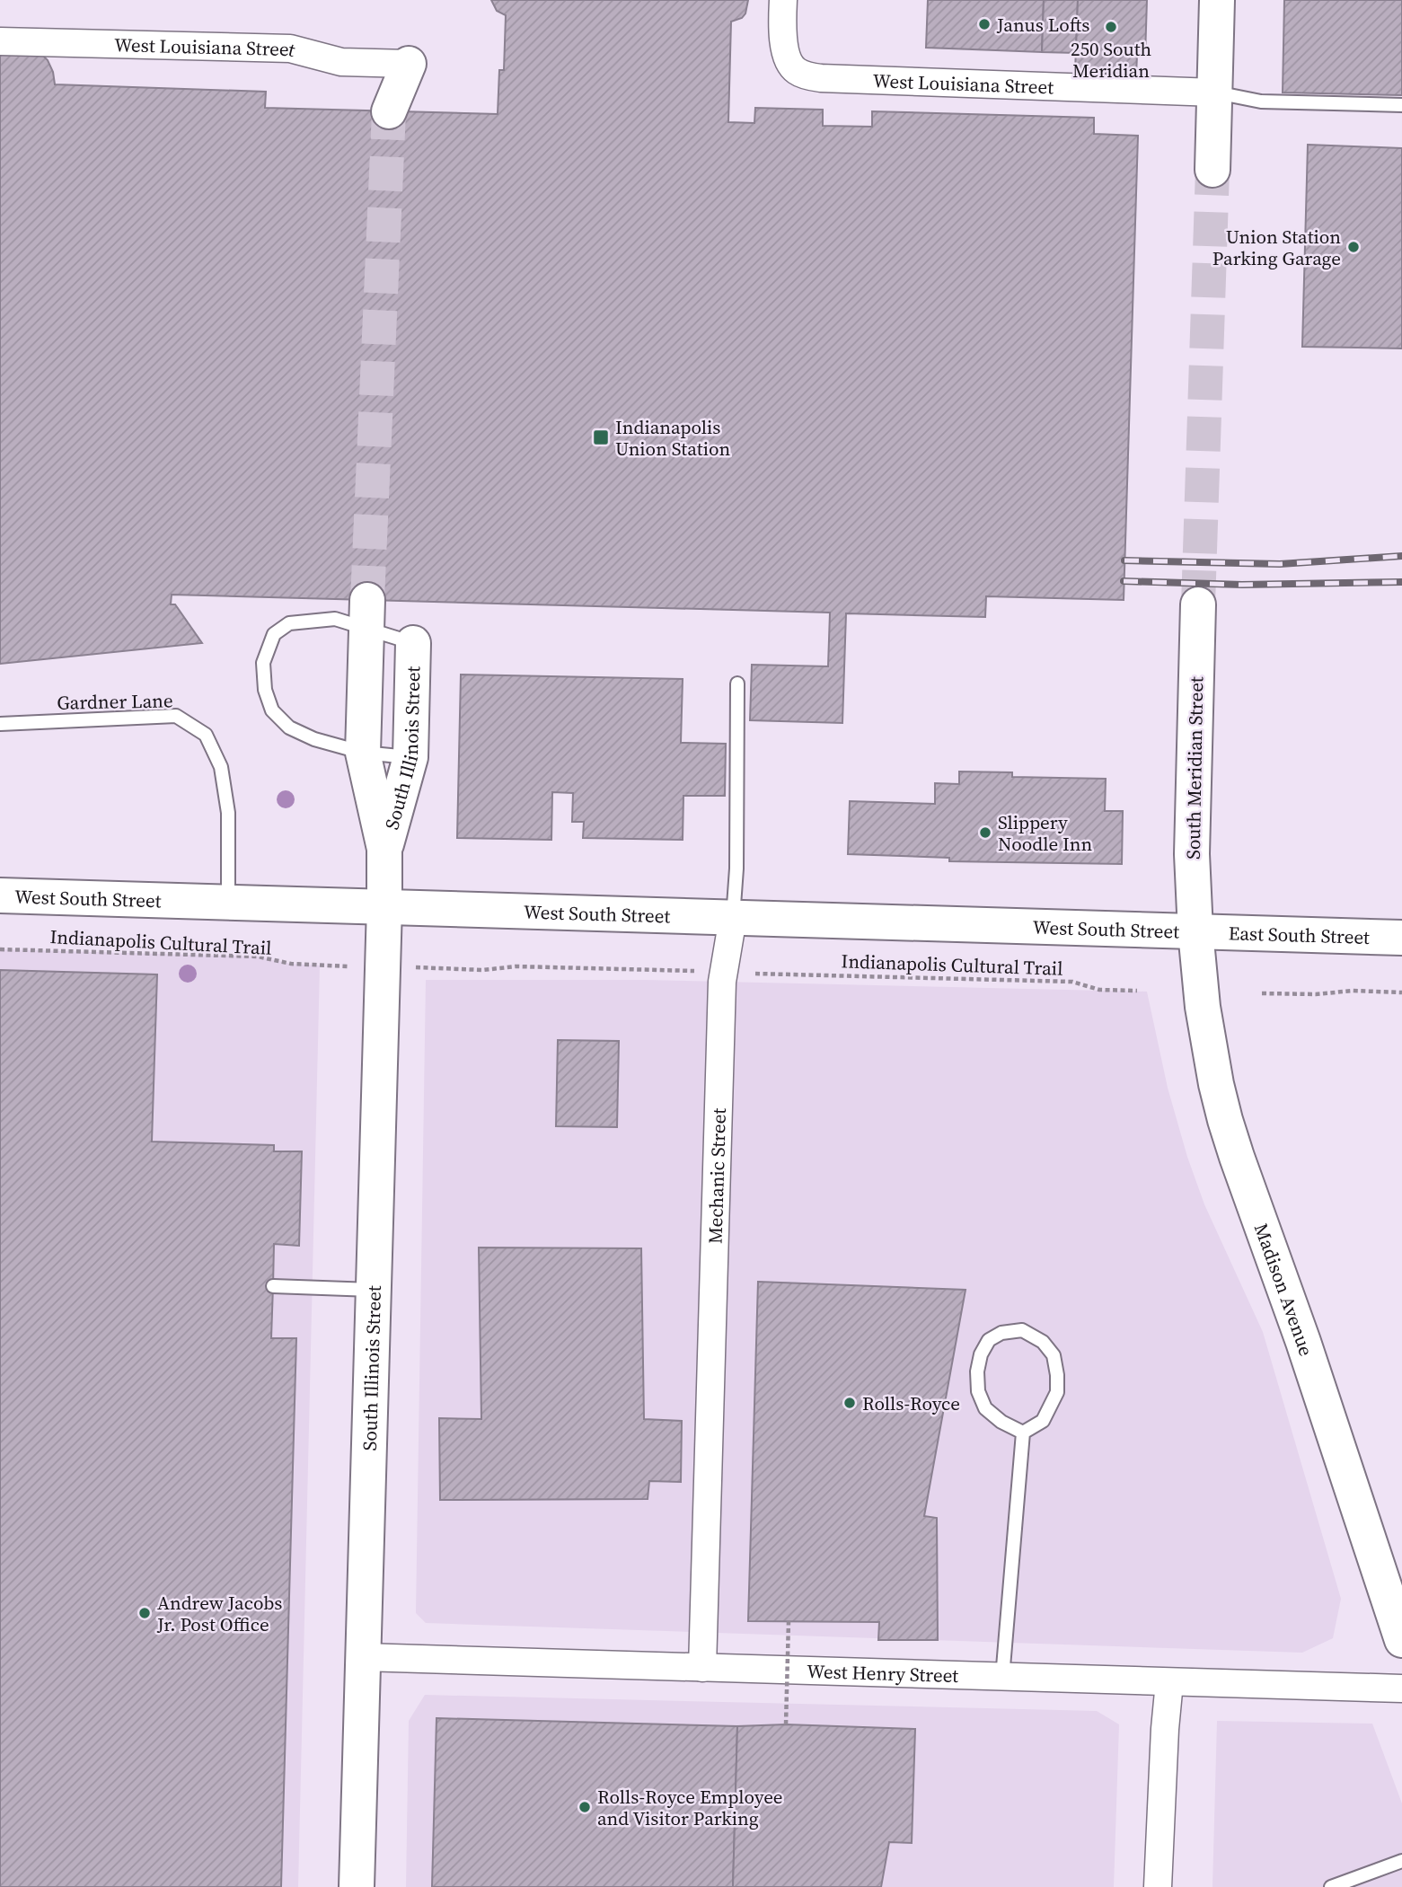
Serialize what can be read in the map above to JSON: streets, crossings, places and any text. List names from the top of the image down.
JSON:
{
  "streets": {
    "main road": [
      "South Illinois Street",
      "South Meridian Street",
      "West South Street",
      "East South Street",
      "Madison Avenue"
    ],
    "street": ["West Louisiana Street", "Mechanic Street", "West Henry Street"],
    "lane": ["Gardner Lane"],
    "path": ["Indianapolis Cultural Trail"]
  },
  "crossings": [
    ["Gardner Lane", "West South Street"],
    ["South Illinois Street", "West South Street"],
    ["South Illinois Street", "West Henry Street"],
    ["South Meridian Street", "West South Street"],
    ["South Meridian Street", "East South Street"],
    ["South Meridian Street", "Madison Avenue"],
    ["West South Street", "East South Street"],
    ["West South Street", "Mechanic Street"],
    ["West South Street", "Madison Avenue"],
    ["East South Street", "Madison Avenue"],
    ["Mechanic Street", "West Henry Street"]
  ],
  "places": {
    "other": [
      "Janus Lofts",
      "250 South Meridian",
      "Union Station Parking Garage",
      "Slippery Noodle Inn",
      "Rolls-Royce",
      "Andrew Jacobs Jr. Post Office",
      "Rolls-Royce Employee and Visitor Parking"
    ],
    "transit": ["Indianapolis Union Station"]
  }
}
